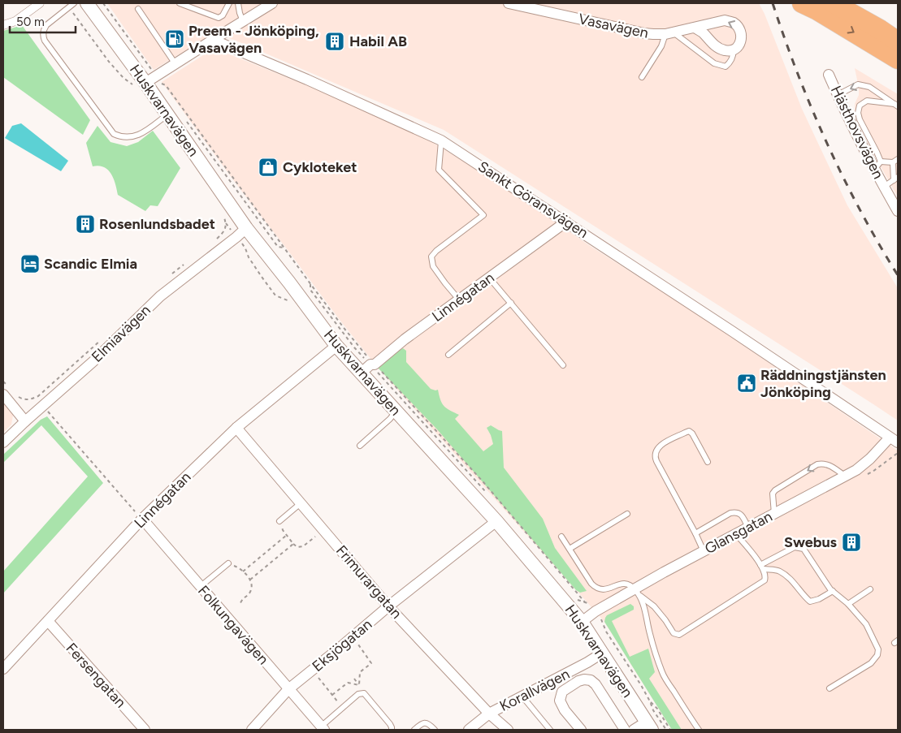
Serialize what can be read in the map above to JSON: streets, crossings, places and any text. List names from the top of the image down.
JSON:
{
  "streets": {
    "street": [
      "Vasavägen",
      "Huskvarnavägen",
      "Hästhovsvägen",
      "Sankt Göransvägen",
      "Linnégatan",
      "Elmiavägen",
      "Glansgatan",
      "Frimurargatan",
      "Folkungavägen",
      "Eksjögatan",
      "Fersengatan",
      "Korallvägen"
    ]
  },
  "crossings": [
    ["Huskvarnavägen", "Linnégatan"],
    ["Huskvarnavägen", "Elmiavägen"],
    ["Huskvarnavägen", "Glansgatan"],
    ["Huskvarnavägen", "Eksjögatan"],
    ["Huskvarnavägen", "Korallvägen"],
    ["Sankt Göransvägen", "Linnégatan"],
    ["Sankt Göransvägen", "Glansgatan"],
    ["Linnégatan", "Frimurargatan"],
    ["Linnégatan", "Folkungavägen"],
    ["Linnégatan", "Fersengatan"],
    ["Frimurargatan", "Eksjögatan"],
    ["Frimurargatan", "Korallvägen"],
    ["Folkungavägen", "Eksjögatan"]
  ],
  "places": {
    "fuel station": ["Preem - Jönköping, Vasavägen"],
    "building": ["Habil AB", "Rosenlundsbadet", "Swebus"],
    "shop": ["Cykloteket"],
    "hotel": ["Scandic Elmia"],
    "public building": ["Räddningstjänsten Jönköping"]
  },
  "scale_bar": "50 m"
}
